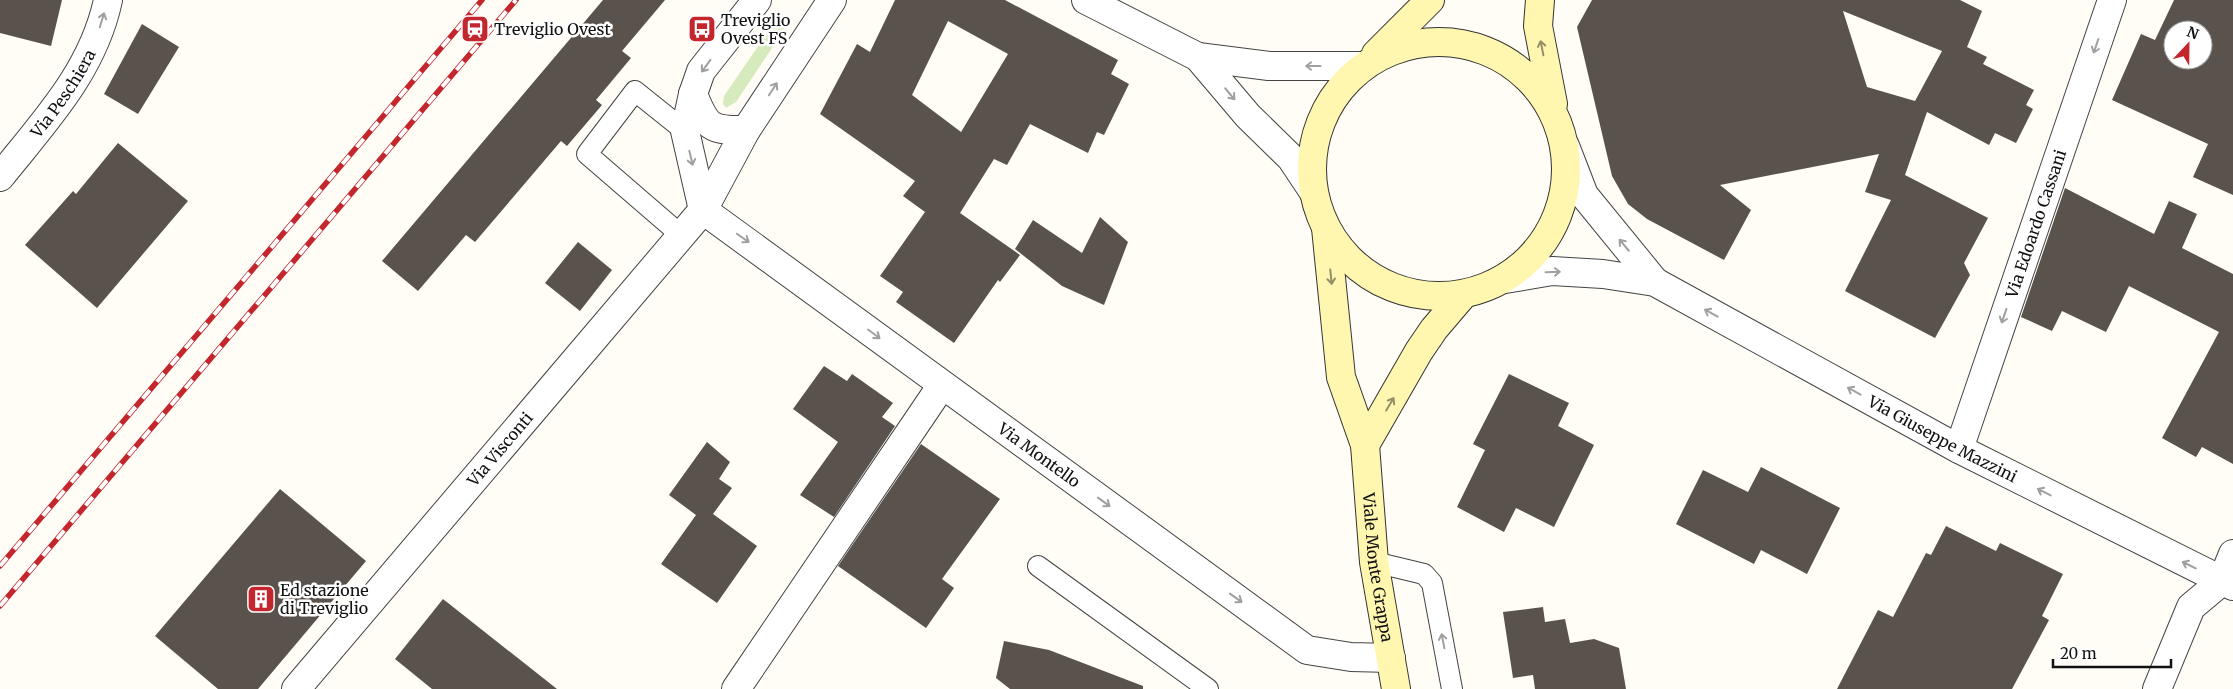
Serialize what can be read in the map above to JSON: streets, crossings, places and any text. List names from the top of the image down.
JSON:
{
  "streets": {
    "main road": ["Viale Monte Grappa"],
    "street": [
      "Via Peschiera",
      "Via Edoardo Cassani",
      "Via Giuseppe Mazzini",
      "Via Visconti",
      "Via Montello"
    ]
  },
  "crossings": [
    ["Via Edoardo Cassani", "Via Giuseppe Mazzini"],
    ["Via Visconti", "Via Montello"],
    ["Via Montello", "Viale Monte Grappa"]
  ],
  "one_way": [
    "Via Peschiera",
    "Via Edoardo Cassani",
    "Via Montello",
    "Viale Monte Grappa"
  ],
  "places": {
    "station": ["Treviglio Ovest"],
    "bus stop": ["Treviglio Ovest FS"],
    "building": ["Ed stazione di Treviglio"]
  },
  "scale_bar": "20 m",
  "north": "top"
}
